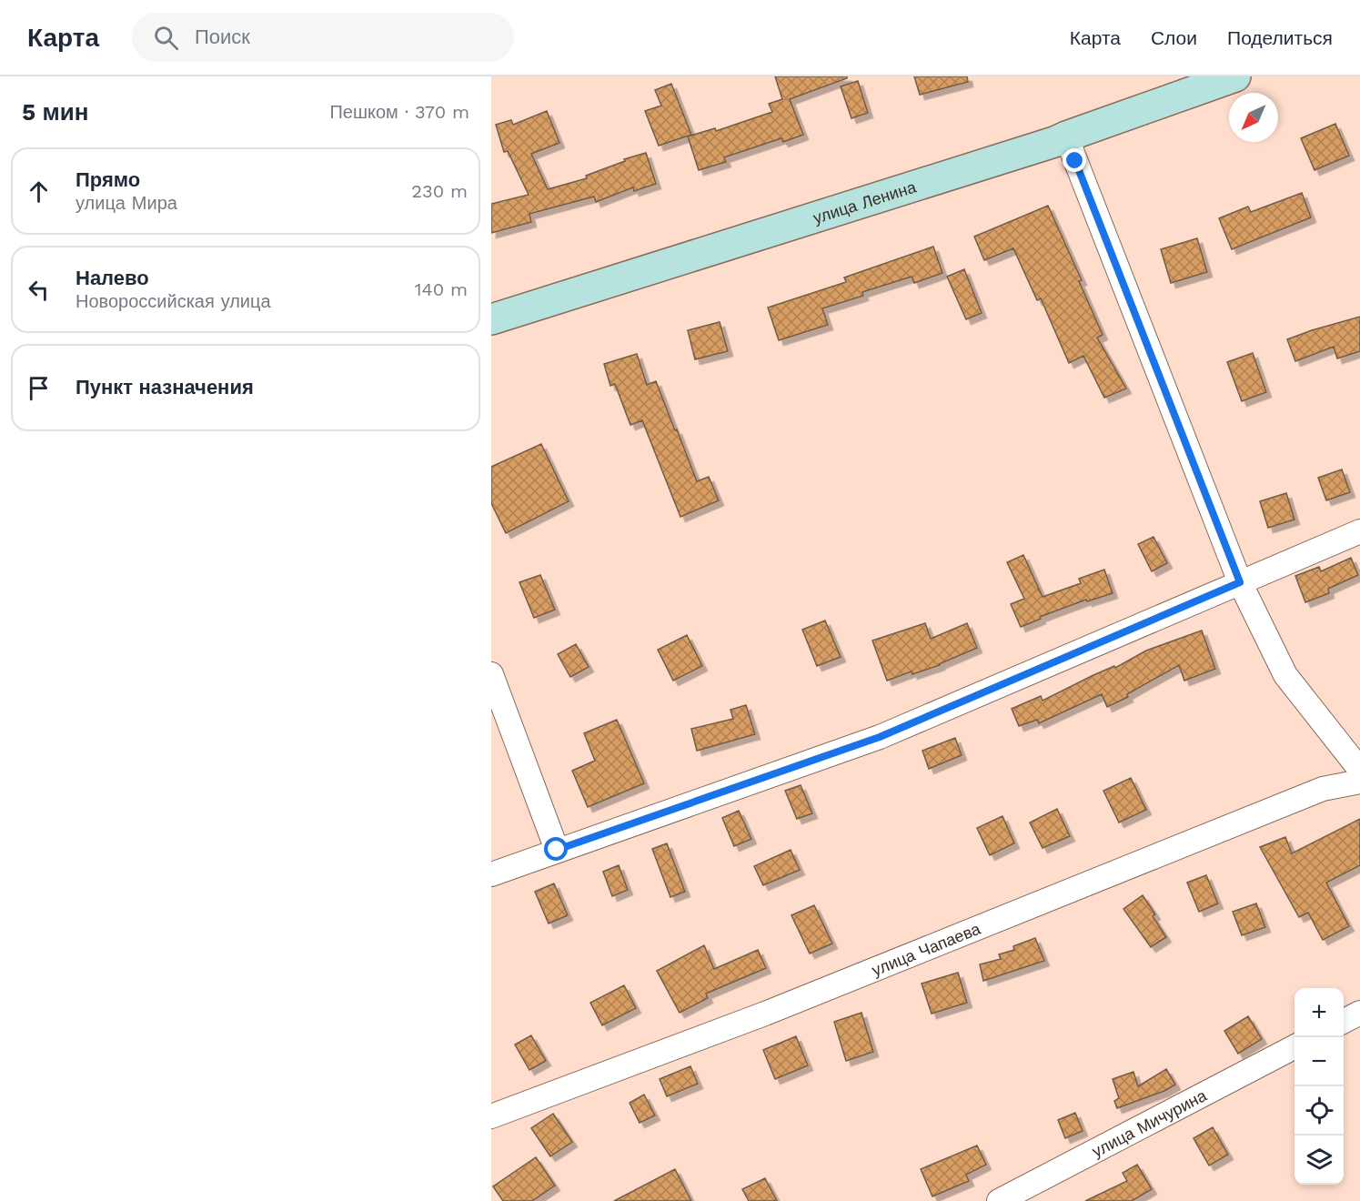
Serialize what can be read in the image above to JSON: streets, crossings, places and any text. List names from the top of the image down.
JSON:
{
  "streets": {
    "street": ["улица Ленина", "улица Чапаева", "улица Мичурина"]
  },
  "north": "bottom left",
  "page": {
    "header": "Карта",
    "search": "Поиск",
    "nav": ["Карта", "Слои", "Поделиться"],
    "heading": ["5 мин", "Пешком · 370 m"],
    "list": [
      ["Прямо", "улица Мира", "230 m"],
      ["Налево", "Новороссийская улица", "140 m"],
      "Пункт назначения"
    ],
    "map_buttons": ["+", "−"]
  }
}
